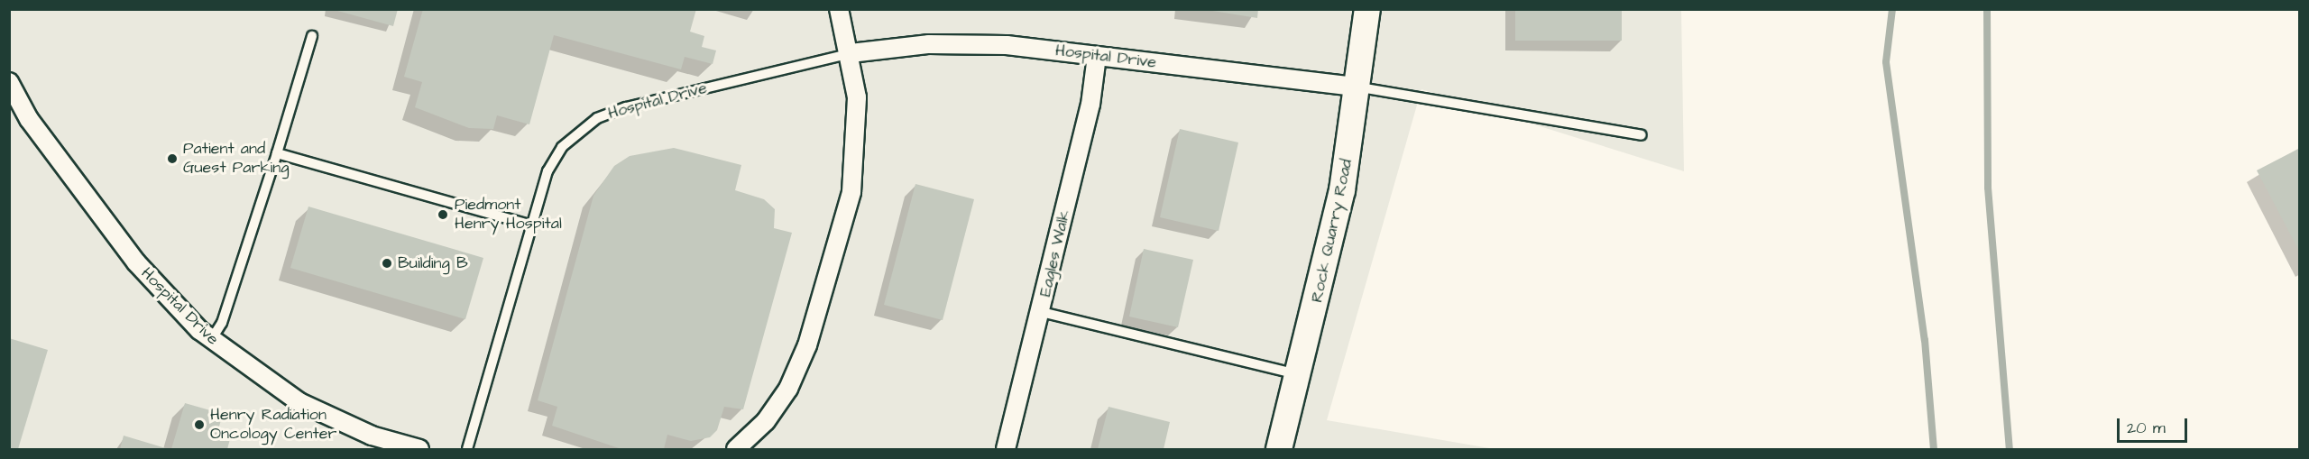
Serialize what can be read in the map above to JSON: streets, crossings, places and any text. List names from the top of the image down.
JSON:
{
  "streets": {
    "street": ["Hospital Drive", "Rock Quarry Road", "Eagles Walk"]
  },
  "crossings": [
    ["Hospital Drive", "Rock Quarry Road"],
    ["Hospital Drive", "Eagles Walk"]
  ],
  "places": [
    "Patient and Guest Parking",
    "Piedmont Henry Hospital",
    "Building B",
    "Henry Radiation Oncology Center"
  ],
  "scale_bar": "20 m"
}
